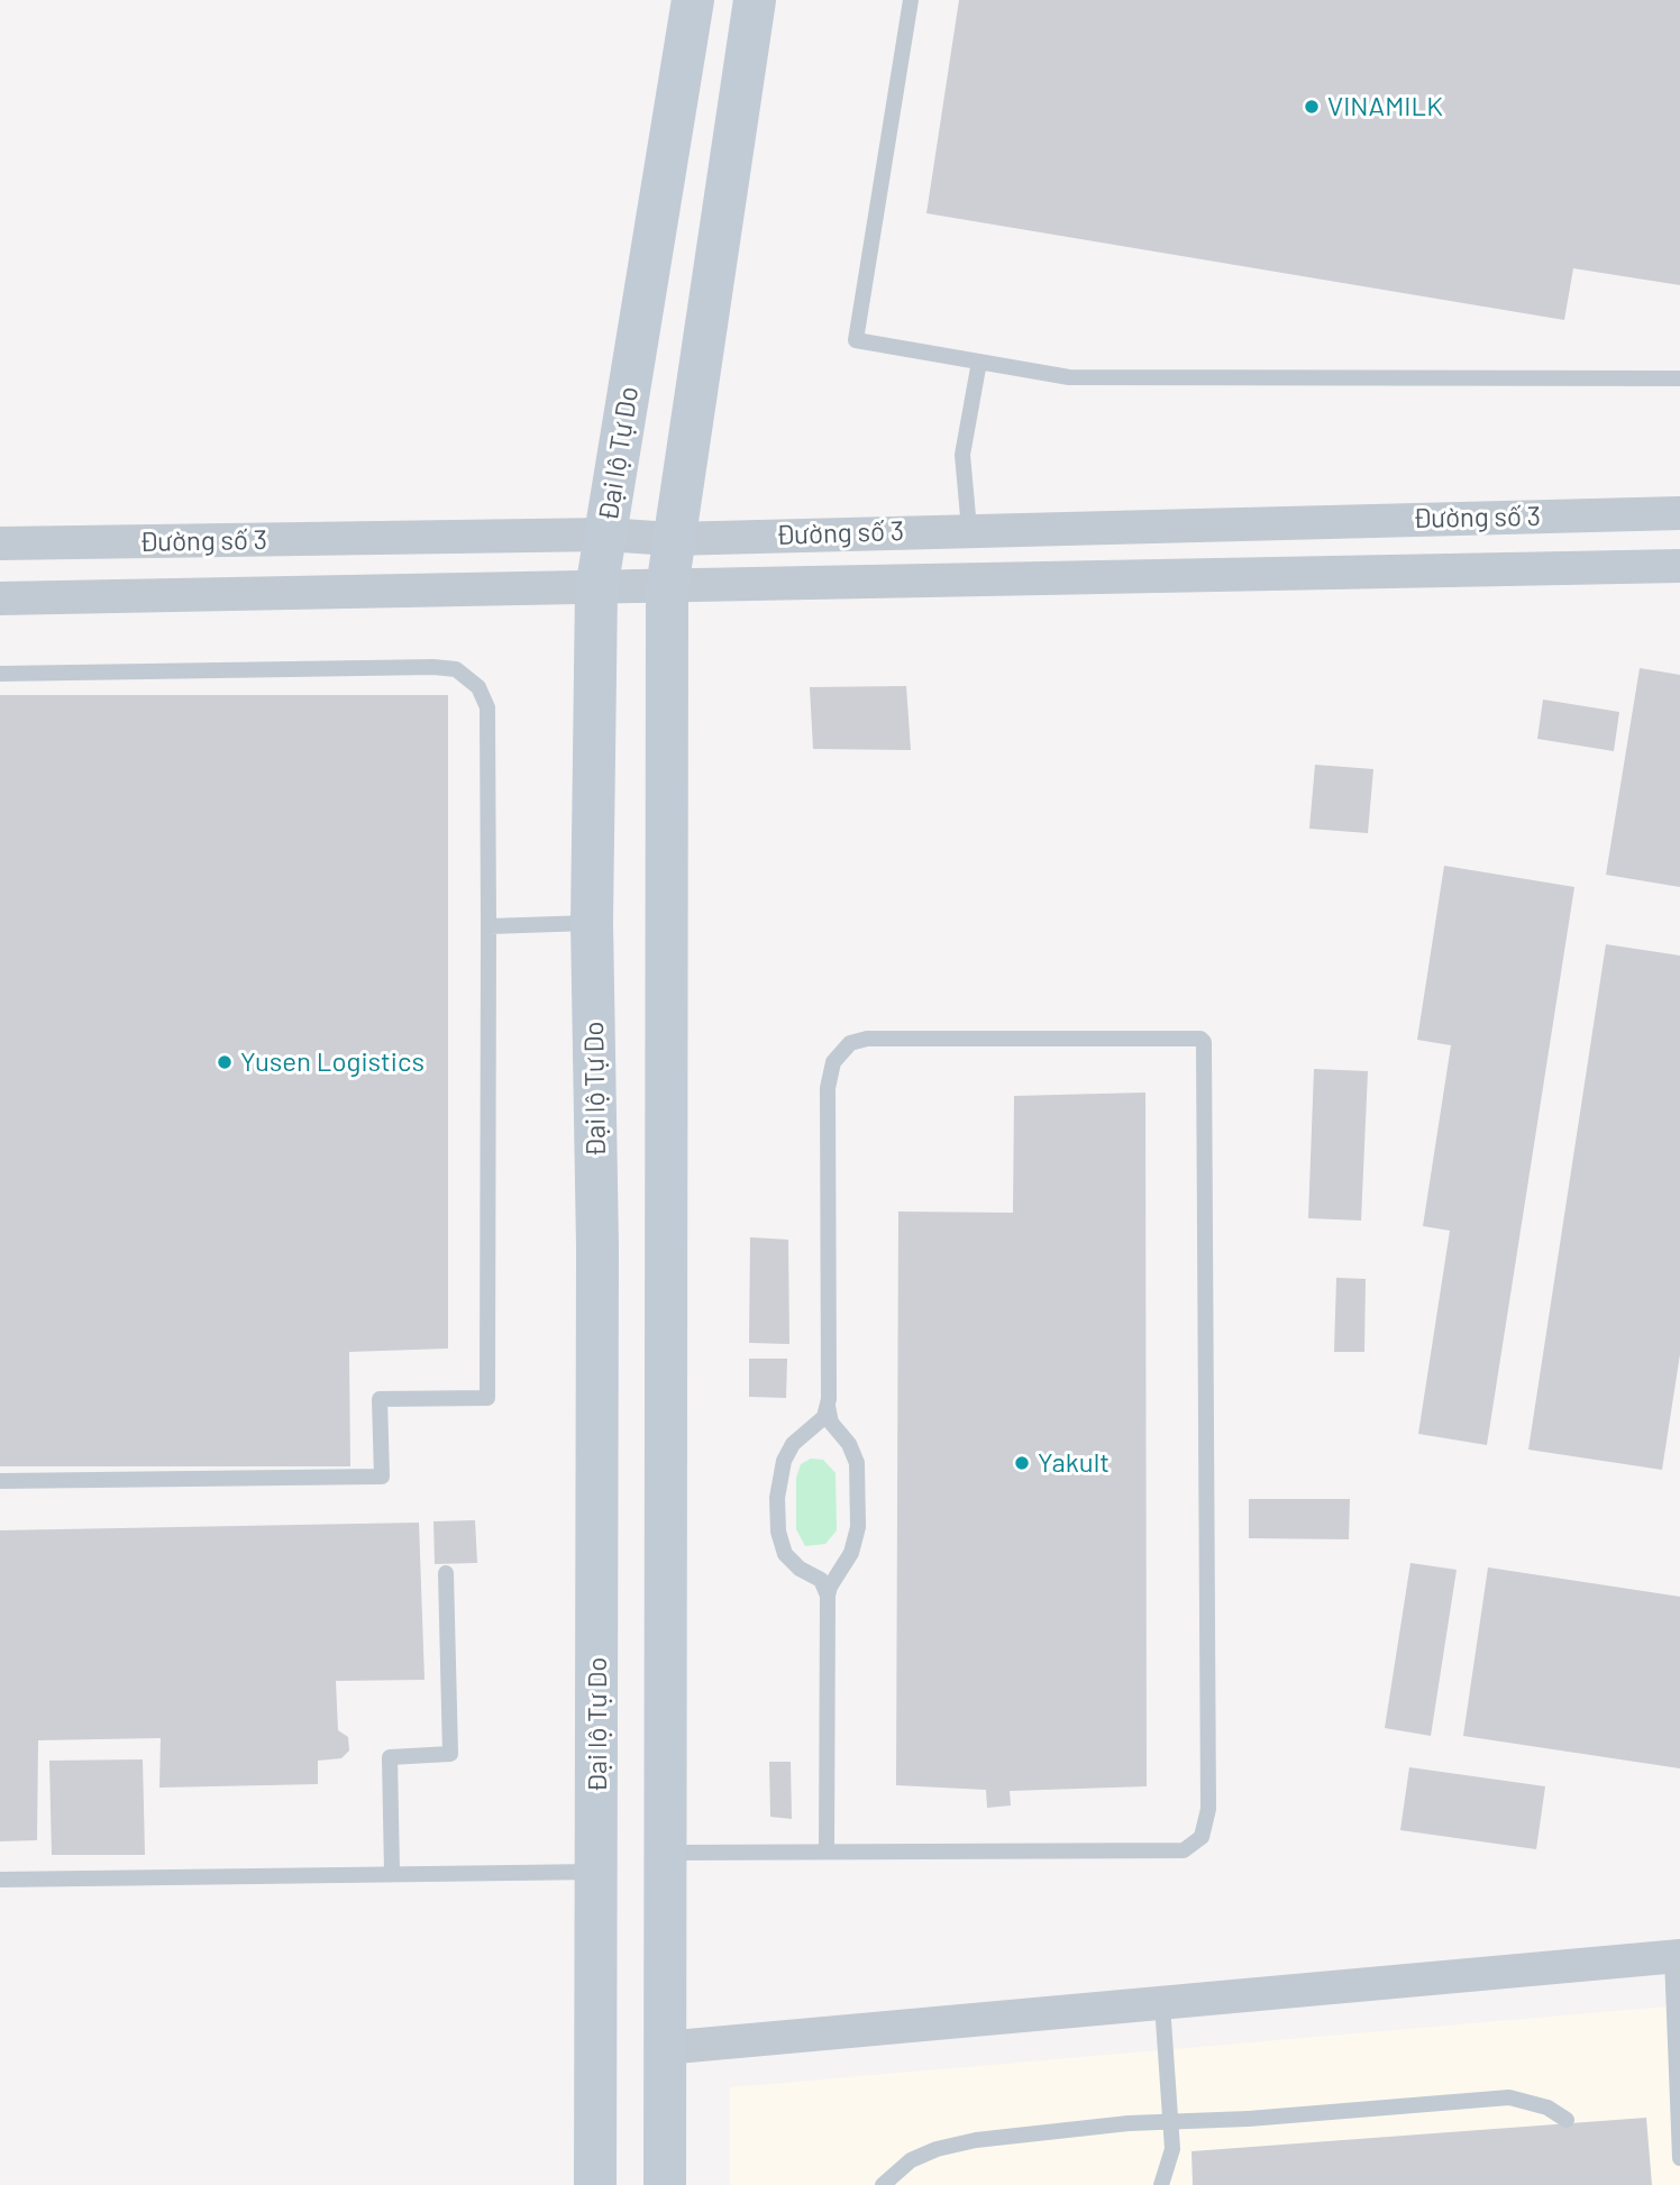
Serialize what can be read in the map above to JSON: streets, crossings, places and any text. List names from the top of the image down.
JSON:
{
  "streets": {
    "street": ["Đại lộ Tự Do", "Đường số 3"]
  },
  "crossings": [
    ["Đại lộ Tự Do", "Đường số 3"]
  ],
  "places": ["VINAMILK", "Yusen Logistics", "Yakult"]
}
